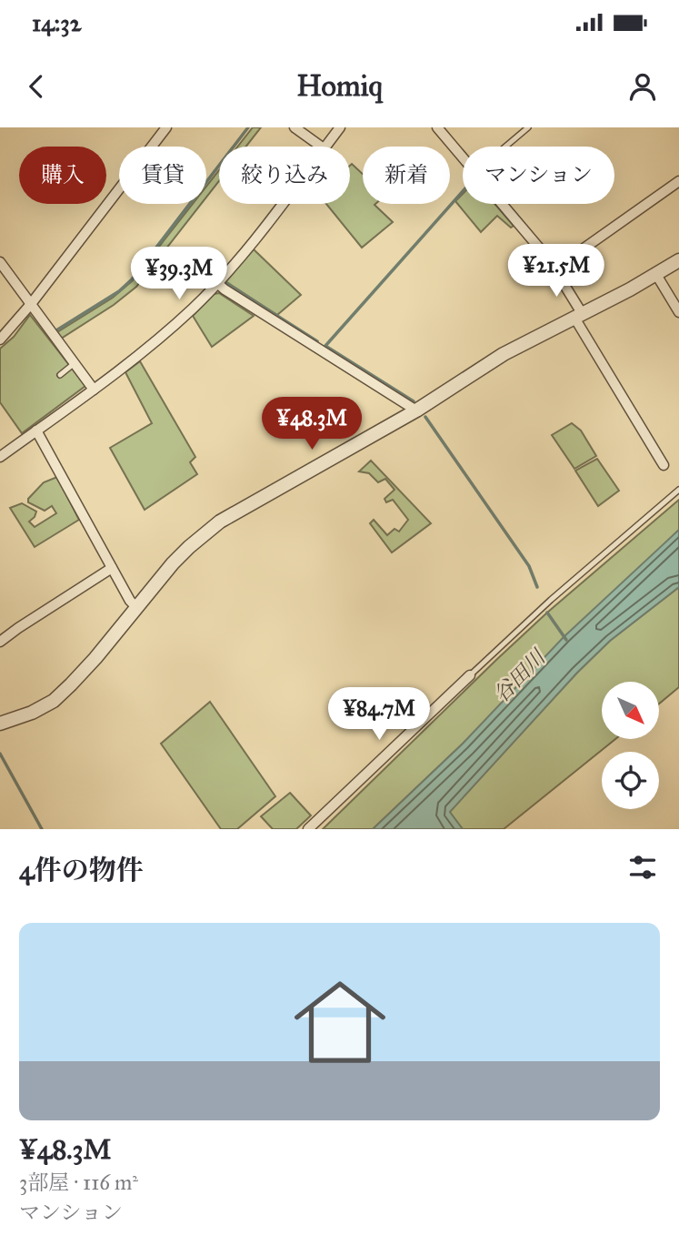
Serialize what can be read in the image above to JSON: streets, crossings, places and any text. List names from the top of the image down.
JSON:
{
  "water": ["谷田川"],
  "north": "bottom right",
  "page": {
    "status": "14:32",
    "header": "Homiq",
    "chip": [
      "購入",
      "賃貸",
      "絞り込み",
      "新着",
      "マンション"
    ],
    "price": [
      "¥21.5M",
      "¥39.3M",
      "¥48.3M",
      "¥84.7M"
    ],
    "heading": "4件の物件",
    "list": [
      {
        "name": "¥48.3M",
        "note": "3部屋 · 116 m² · マンション"
      }
    ]
  }
}
